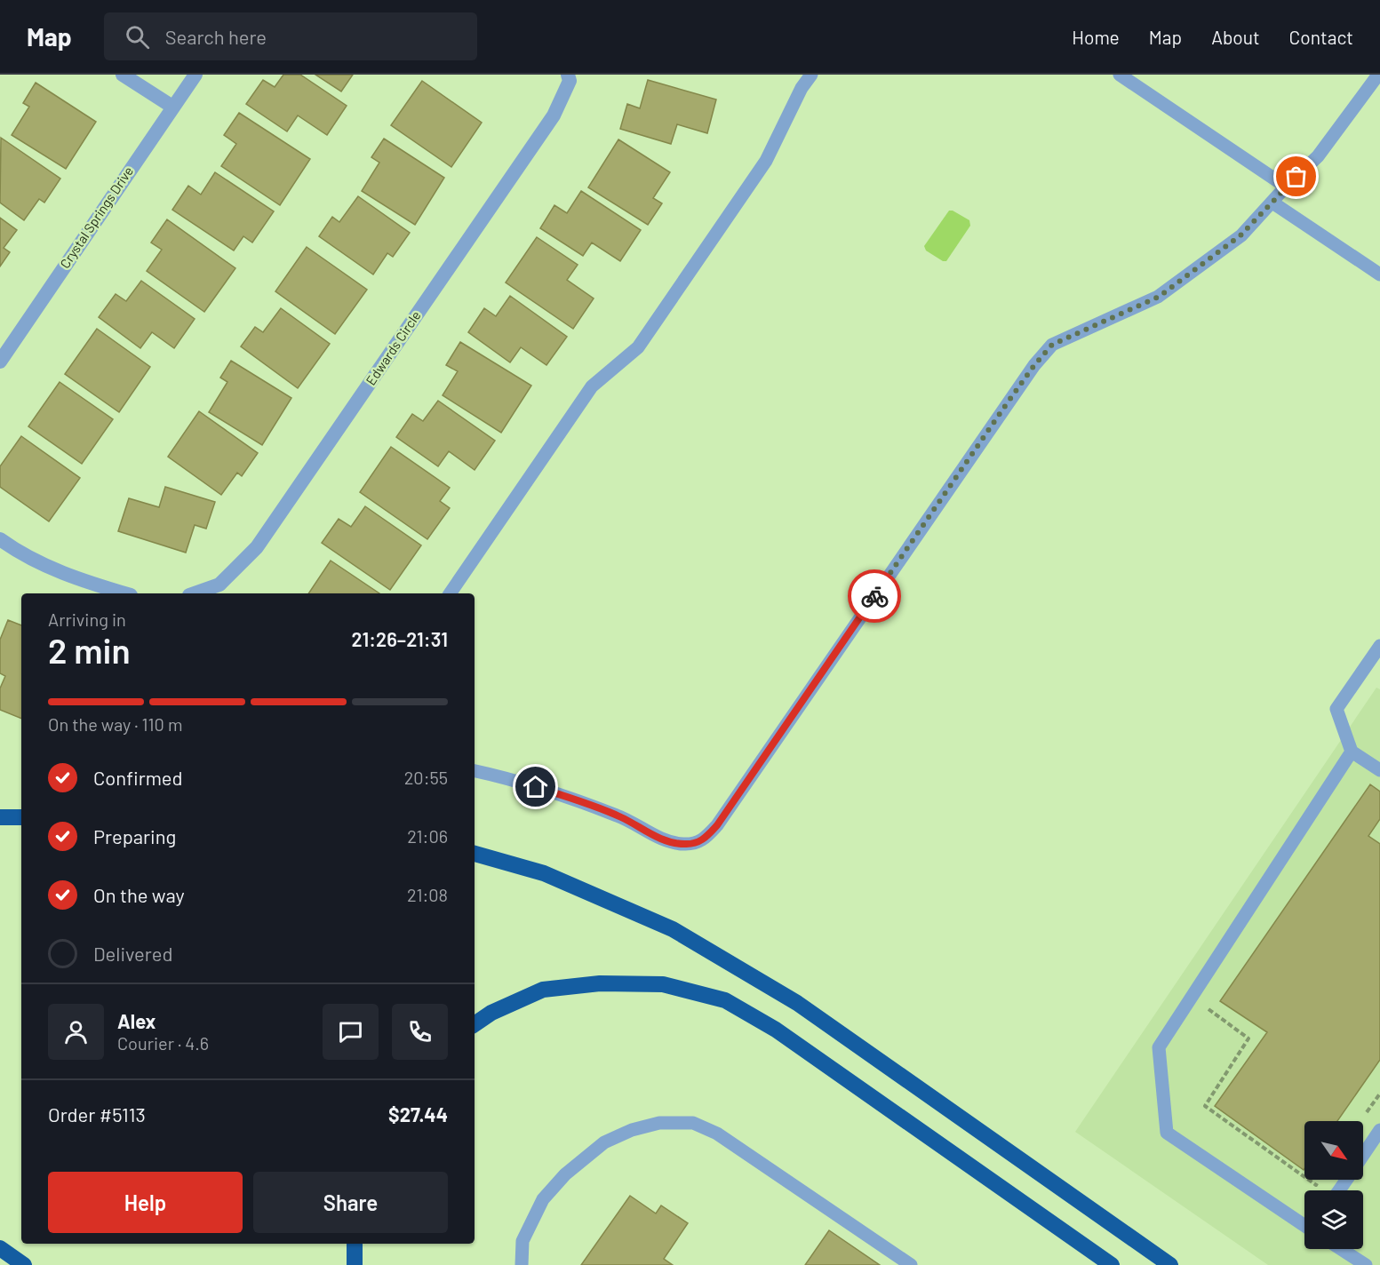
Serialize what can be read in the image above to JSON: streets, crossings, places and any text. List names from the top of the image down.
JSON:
{
  "streets": {
    "street": ["Crystal Springs Drive", "Edwards Circle"]
  },
  "north": "bottom right",
  "page": {
    "header": "Map",
    "search": "Search here",
    "nav": [
      "Home",
      "Map",
      "About",
      "Contact"
    ],
    "heading": ["2 min", "Arriving in", "21:26–21:31"],
    "panel": [
      "Alex",
      "Courier · 4.6",
      "Order #5113",
      "$27.44"
    ],
    "bar": "On the way · 110 m",
    "list": [
      ["Confirmed", "20:55"],
      ["Preparing", "21:06"],
      ["On the way", "21:08"],
      "Delivered"
    ],
    "buttons": ["Help", "Share"]
  }
}
